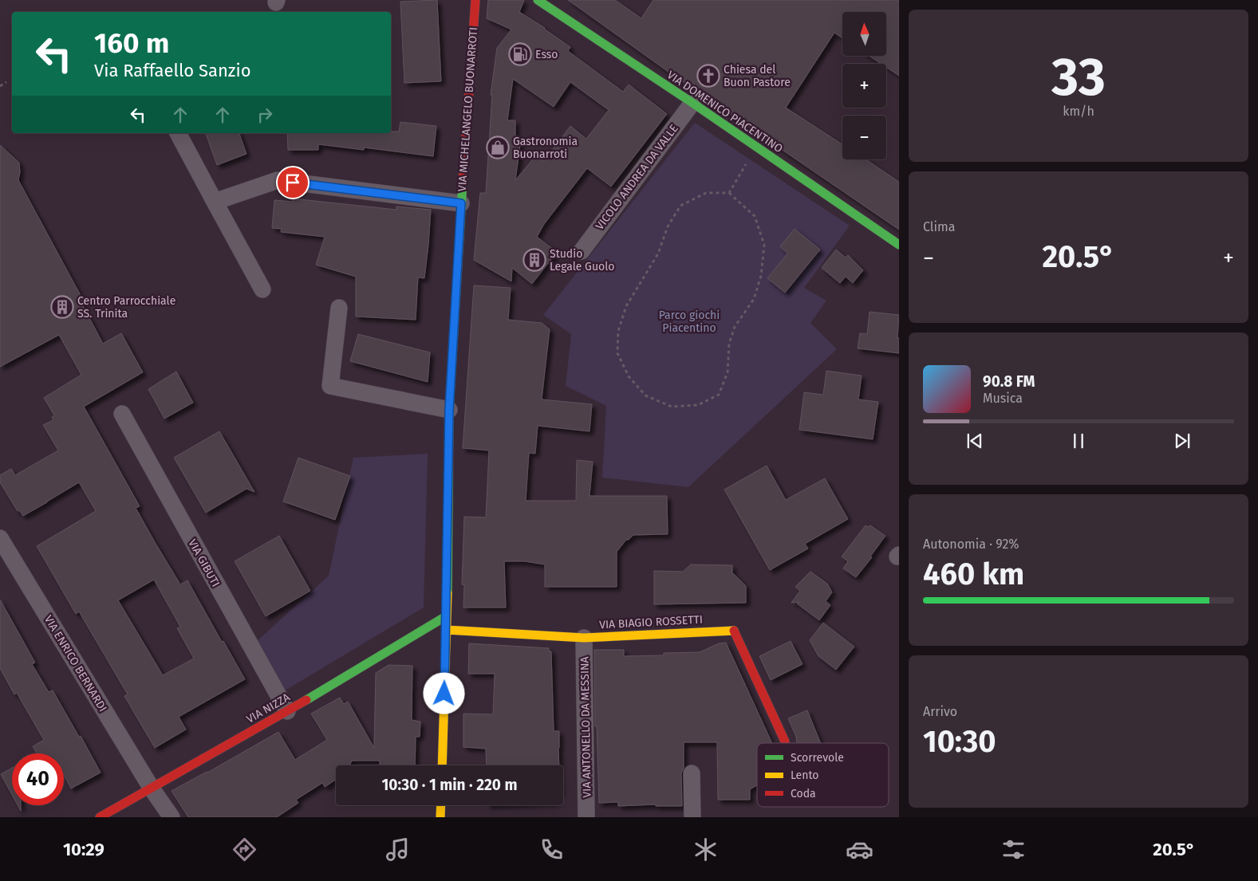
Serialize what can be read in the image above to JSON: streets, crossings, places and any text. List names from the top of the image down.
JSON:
{
  "streets": {
    "street": [
      "VIA MICHELANGELO BUONARROTI",
      "VIA DOMENICO PIACENTINO",
      "VICOLO ANDREA DA VALLE",
      "VIA GIBUTI",
      "VIA BIAGIO ROSSETTI",
      "VIA ENRICO BERNARDI",
      "VIA NIZZA",
      "VIA ANTONELLO DA MESSINA"
    ]
  },
  "crossings": [
    ["VIA MICHELANGELO BUONARROTI", "VIA BIAGIO ROSSETTI"],
    ["VIA MICHELANGELO BUONARROTI", "VIA NIZZA"],
    ["VIA DOMENICO PIACENTINO", "VICOLO ANDREA DA VALLE"],
    ["VIA GIBUTI", "VIA NIZZA"],
    ["VIA BIAGIO ROSSETTI", "VIA ANTONELLO DA MESSINA"],
    ["VIA ENRICO BERNARDI", "VIA NIZZA"]
  ],
  "parks": ["Parco giochi Piacentino"],
  "places": {
    "fuel station": ["Esso"],
    "church": ["Chiesa del Buon Pastore"],
    "shop": ["Gastronomia Buonarroti"],
    "building": ["Studio Legale Guolo", "Centro Parrocchiale SS. Trinita"]
  },
  "legend": ["Scorrevole", "Lento", "Coda"],
  "north": "top",
  "page": {
    "tile": [
      ["33", "km/h"],
      "Clima",
      ["Autonomia · 92%", "460 km"],
      ["Arrivo", "10:30"]
    ],
    "map_buttons": ["+", "−"],
    "turn": ["160 m", "Via Raffaello Sanzio"],
    "heat": ["−", "20.5°", "+"],
    "song": ["90.8 FM", "Musica"],
    "limit": "40",
    "trip": "10:30 · 1 min · 220 m",
    "tabs": ["10:29", "20.5°"]
  }
}
